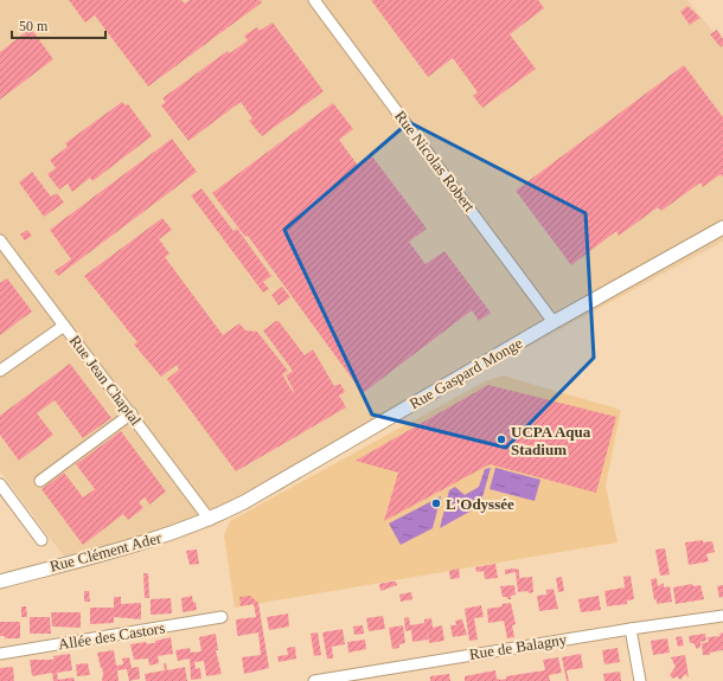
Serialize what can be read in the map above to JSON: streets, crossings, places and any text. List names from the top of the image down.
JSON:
{
  "streets": {
    "street": [
      "Rue Nicolas Robert",
      "Rue Gaspard Monge",
      "Rue Jean Chaptal",
      "Rue Clément Ader",
      "Allée des Castors",
      "Rue de Balagny"
    ]
  },
  "crossings": [
    ["Rue Nicolas Robert", "Rue Gaspard Monge"],
    ["Rue Gaspard Monge", "Rue Jean Chaptal"],
    ["Rue Gaspard Monge", "Rue Clément Ader"],
    ["Rue Jean Chaptal", "Rue Clément Ader"]
  ],
  "places": ["UCPA Aqua Stadium", "L'Odyssée"],
  "scale_bar": "50 m"
}
